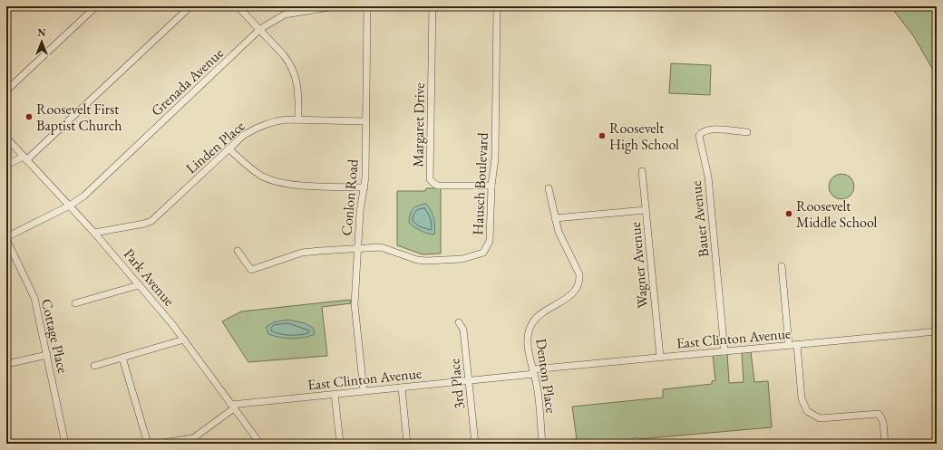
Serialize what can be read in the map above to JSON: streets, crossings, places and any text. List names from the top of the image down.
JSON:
{
  "streets": {
    "street": [
      "Grenada Avenue",
      "Margaret Drive",
      "Linden Place",
      "Hausch Boulevard",
      "Conlon Road",
      "Bauer Avenue",
      "Wagner Avenue",
      "Park Avenue",
      "Cottage Place",
      "East Clinton Avenue",
      "Denton Place",
      "3rd Place"
    ]
  },
  "crossings": [
    ["Grenada Avenue", "Park Avenue"],
    ["Grenada Avenue", "Cottage Place"],
    ["Margaret Drive", "Hausch Boulevard"],
    ["Linden Place", "Conlon Road"],
    ["Linden Place", "Park Avenue"],
    ["Hausch Boulevard", "Conlon Road"],
    ["Conlon Road", "East Clinton Avenue"],
    ["Bauer Avenue", "East Clinton Avenue"],
    ["Wagner Avenue", "East Clinton Avenue"],
    ["Park Avenue", "East Clinton Avenue"],
    ["East Clinton Avenue", "Denton Place"],
    ["East Clinton Avenue", "3rd Place"]
  ],
  "places": ["Roosevelt First Baptist Church", "Roosevelt High School", "Roosevelt Middle School"],
  "north": "top"
}
